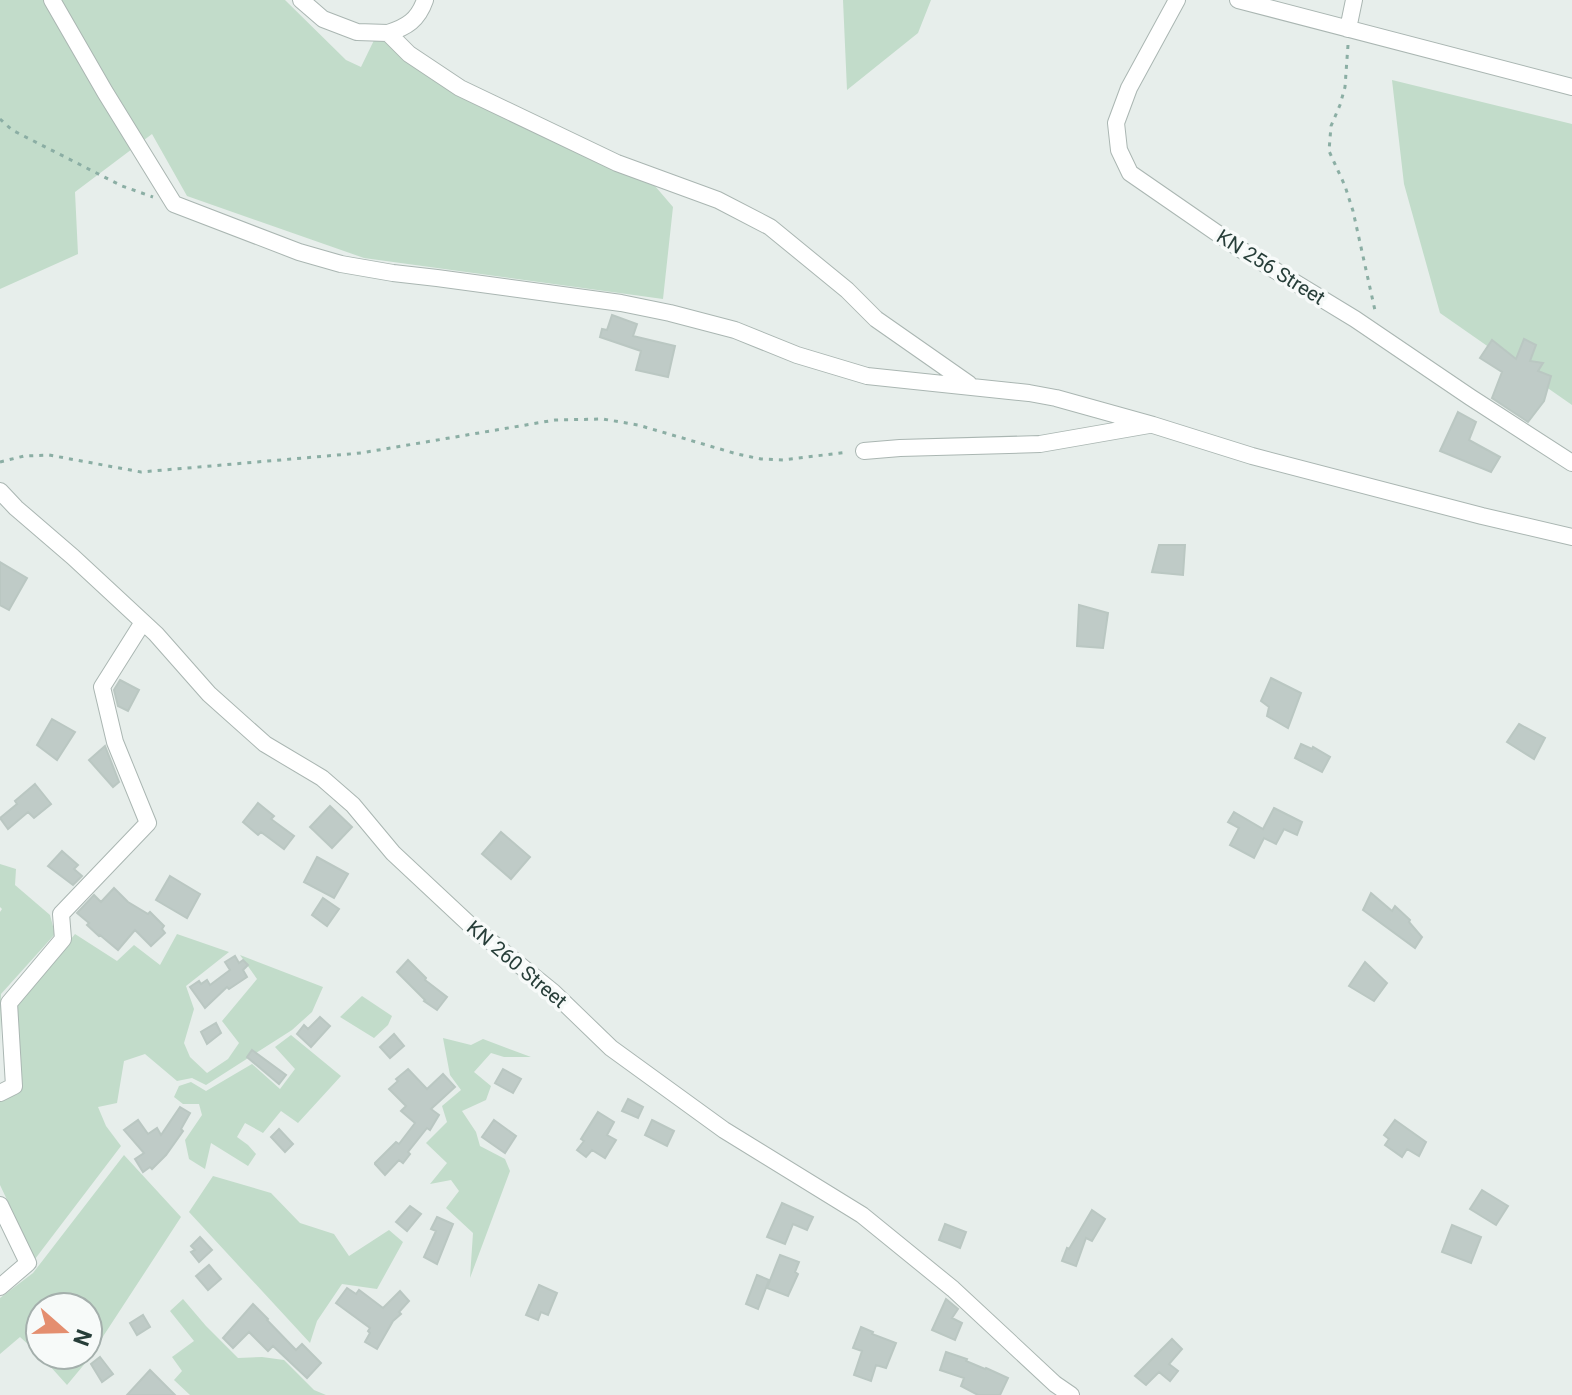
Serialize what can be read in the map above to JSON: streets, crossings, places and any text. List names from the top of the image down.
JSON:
{
  "streets": {
    "street": ["KN 256 Street", "KN 260 Street"]
  },
  "north": "right"
}
